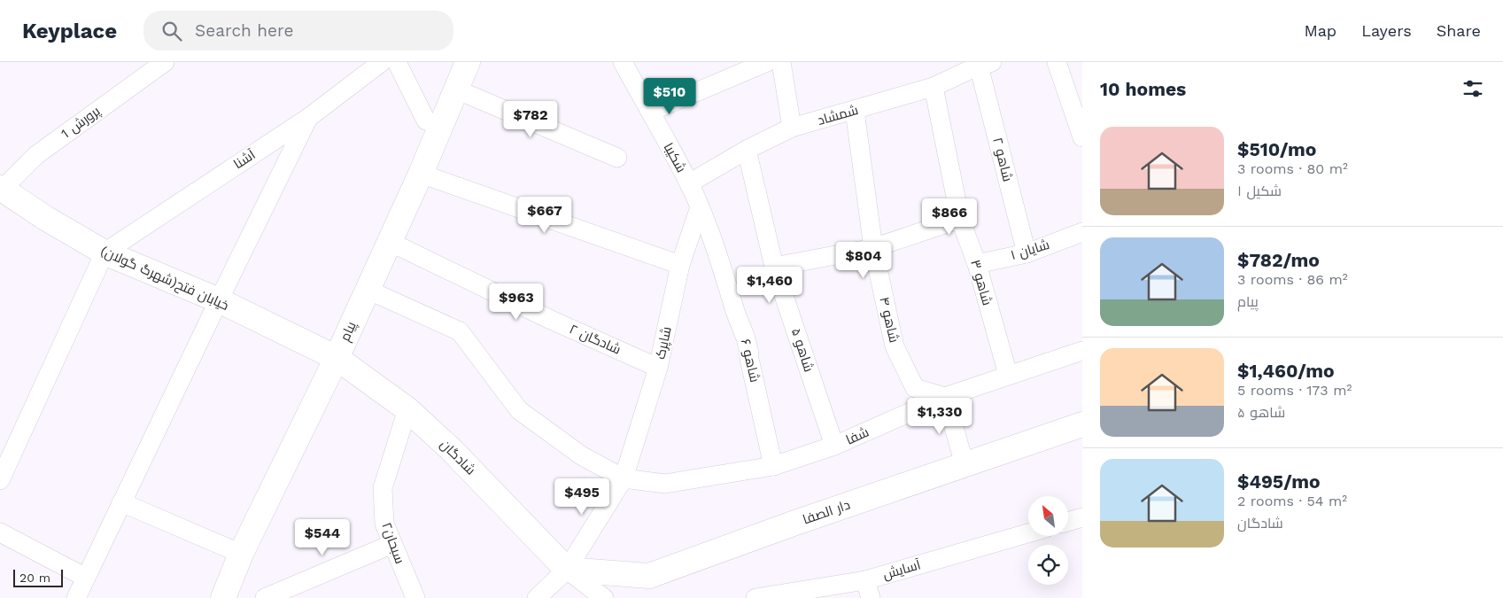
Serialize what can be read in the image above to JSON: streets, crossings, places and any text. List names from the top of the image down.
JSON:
{
  "streets": {
    "main road": [
      "خیابان فتح(شهرگ گولان)",
      "پیام",
      "شادگان",
      "دار الصفا"
    ],
    "street": [
      "شمشاد",
      "پرورش 1",
      "شکیبا",
      "آشنا",
      "شاهو ۲",
      "شایان ۱",
      "شاهو ۳",
      "شاهو ۴",
      "شادگان ۲",
      "شاپرک",
      "شاهو ۵",
      "شاهو ۶",
      "شفا",
      "سبحان۲",
      "آسایش"
    ]
  },
  "crossings": [
    ["شمشاد", "شکیبا"],
    ["شمشاد", "شاهو ۲"],
    ["شمشاد", "شاهو ۳"],
    ["شمشاد", "شاهو ۴"],
    ["شمشاد", "شاهو ۵"],
    ["شمشاد", "شاهو ۶"],
    ["پرورش 1", "خیابان فتح(شهرگ گولان)"],
    ["شکیبا", "شاهو ۶"],
    ["آشنا", "خیابان فتح(شهرگ گولان)"],
    ["شاهو ۲", "شایان ۱"],
    ["شایان ۱", "شاهو ۳"],
    ["خیابان فتح(شهرگ گولان)", "پیام"],
    ["خیابان فتح(شهرگ گولان)", "شادگان"],
    ["شاهو ۳", "شفا"],
    ["شاهو ۴", "شفا"],
    ["پیام", "شادگان ۲"],
    ["پیام", "شادگان"],
    ["شادگان ۲", "شاپرک"],
    ["شاپرک", "شاهو ۶"],
    ["شاپرک", "شفا"],
    ["شاپرک", "شادگان"],
    ["شاپرک", "دار الصفا"],
    ["شاهو ۵", "شفا"],
    ["شاهو ۶", "شفا"],
    ["شادگان", "دار الصفا"],
    ["شادگان", "سبحان۲"]
  ],
  "scale_bar": "20 m",
  "north": "top left",
  "page": {
    "header": "Keyplace",
    "search": "Search here",
    "nav": ["Map", "Layers", "Share"],
    "heading": "10 homes",
    "price": [
      "$510",
      "$782",
      "$667",
      "$866",
      "$804",
      "$1,460",
      "$963",
      "$1,330",
      "$495",
      "$544"
    ],
    "list": [
      {
        "name": "$510/mo",
        "note": "3 rooms · 80 m² · شکیل ۱"
      },
      {
        "name": "$782/mo",
        "note": "3 rooms · 86 m² · پیام"
      },
      {
        "name": "$1,460/mo",
        "note": "5 rooms · 173 m² · شاهو ۵"
      },
      {
        "name": "$495/mo",
        "note": "2 rooms · 54 m² · شادگان"
      }
    ],
    "scale": "20 m"
  }
}
